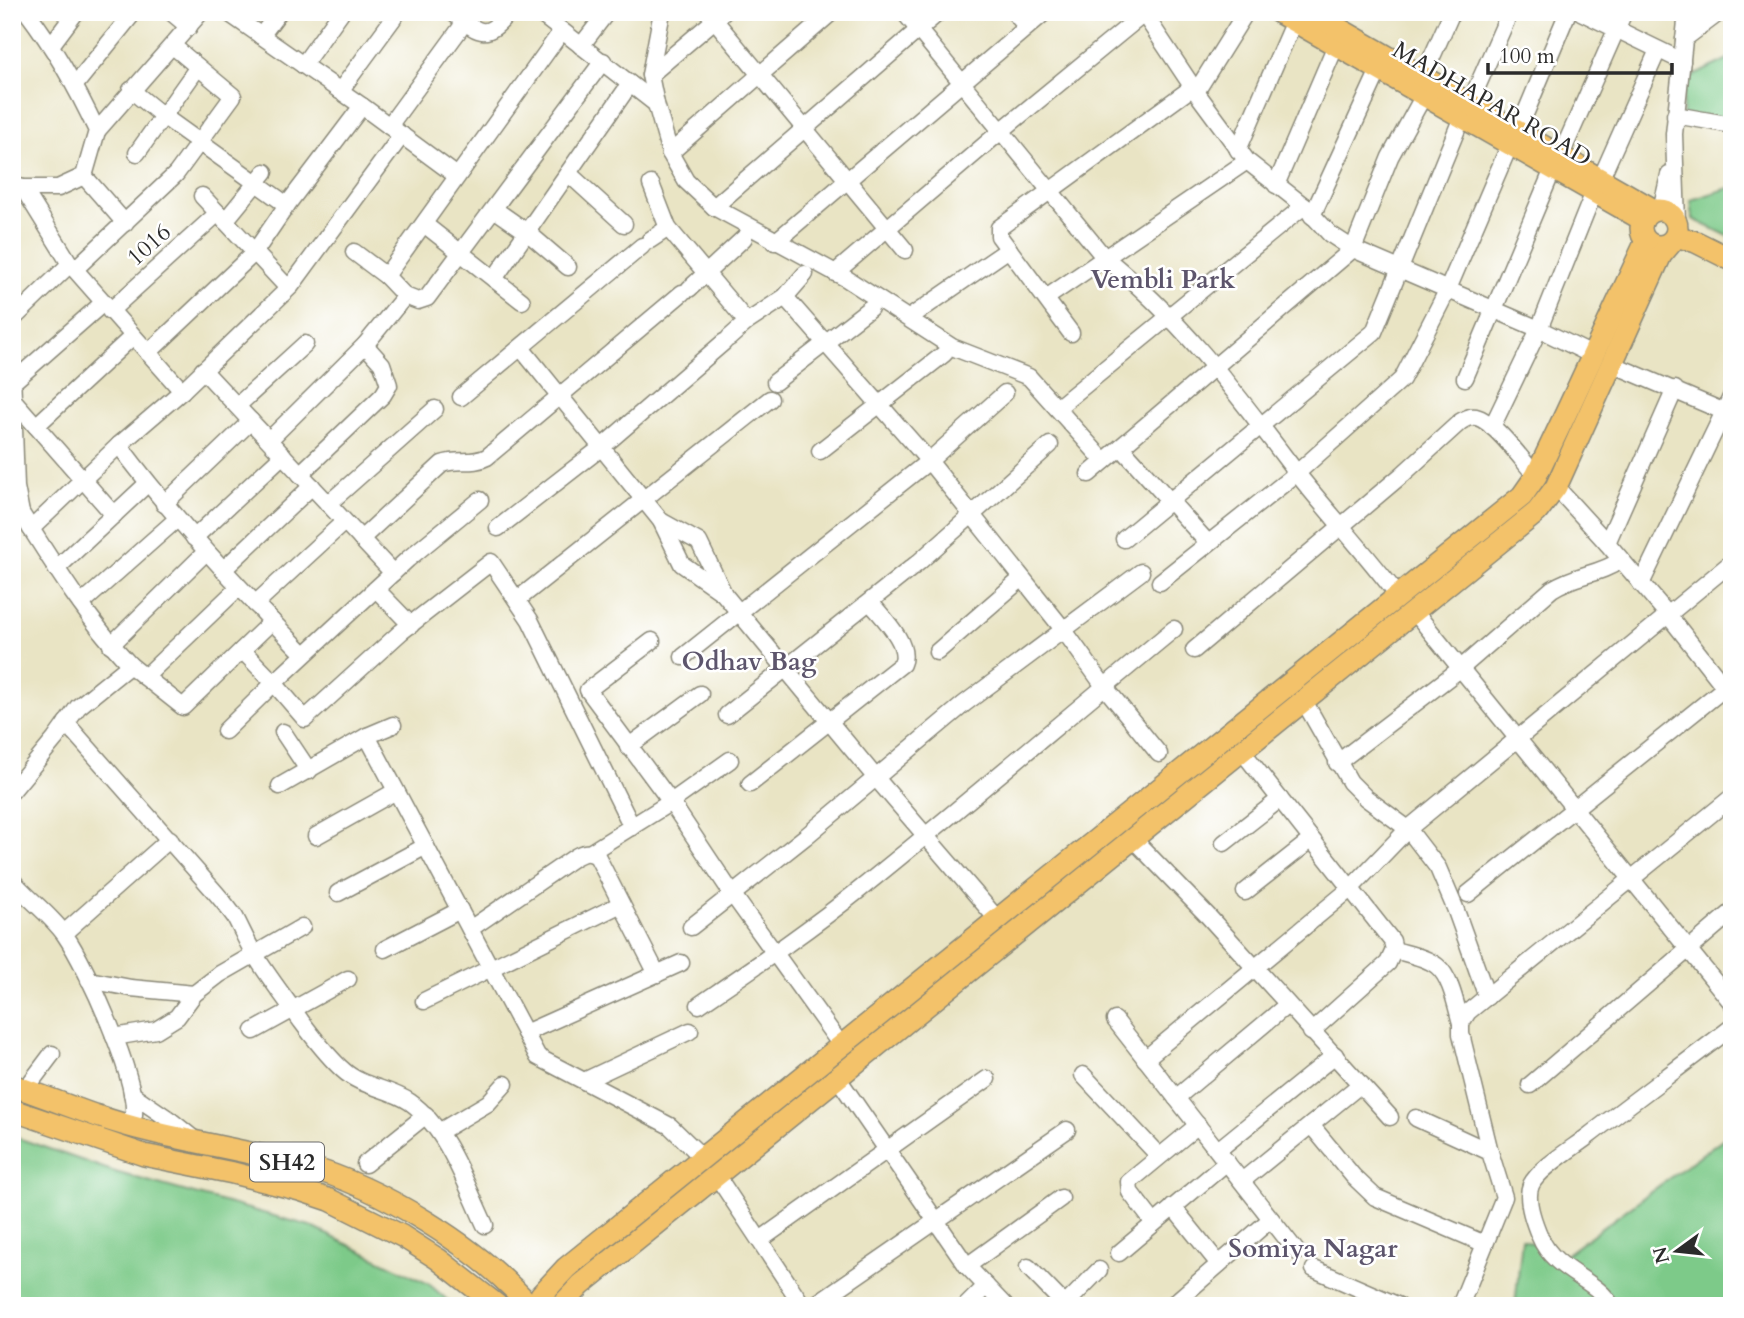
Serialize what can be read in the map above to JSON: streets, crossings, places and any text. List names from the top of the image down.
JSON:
{
  "streets": {
    "main road": ["MADHAPAR ROAD", "SH42"],
    "street": ["1016"]
  },
  "districts": ["Vembli Park", "Odhav Bag", "Somiya Nagar"],
  "scale_bar": "100 m",
  "north": "left"
}
